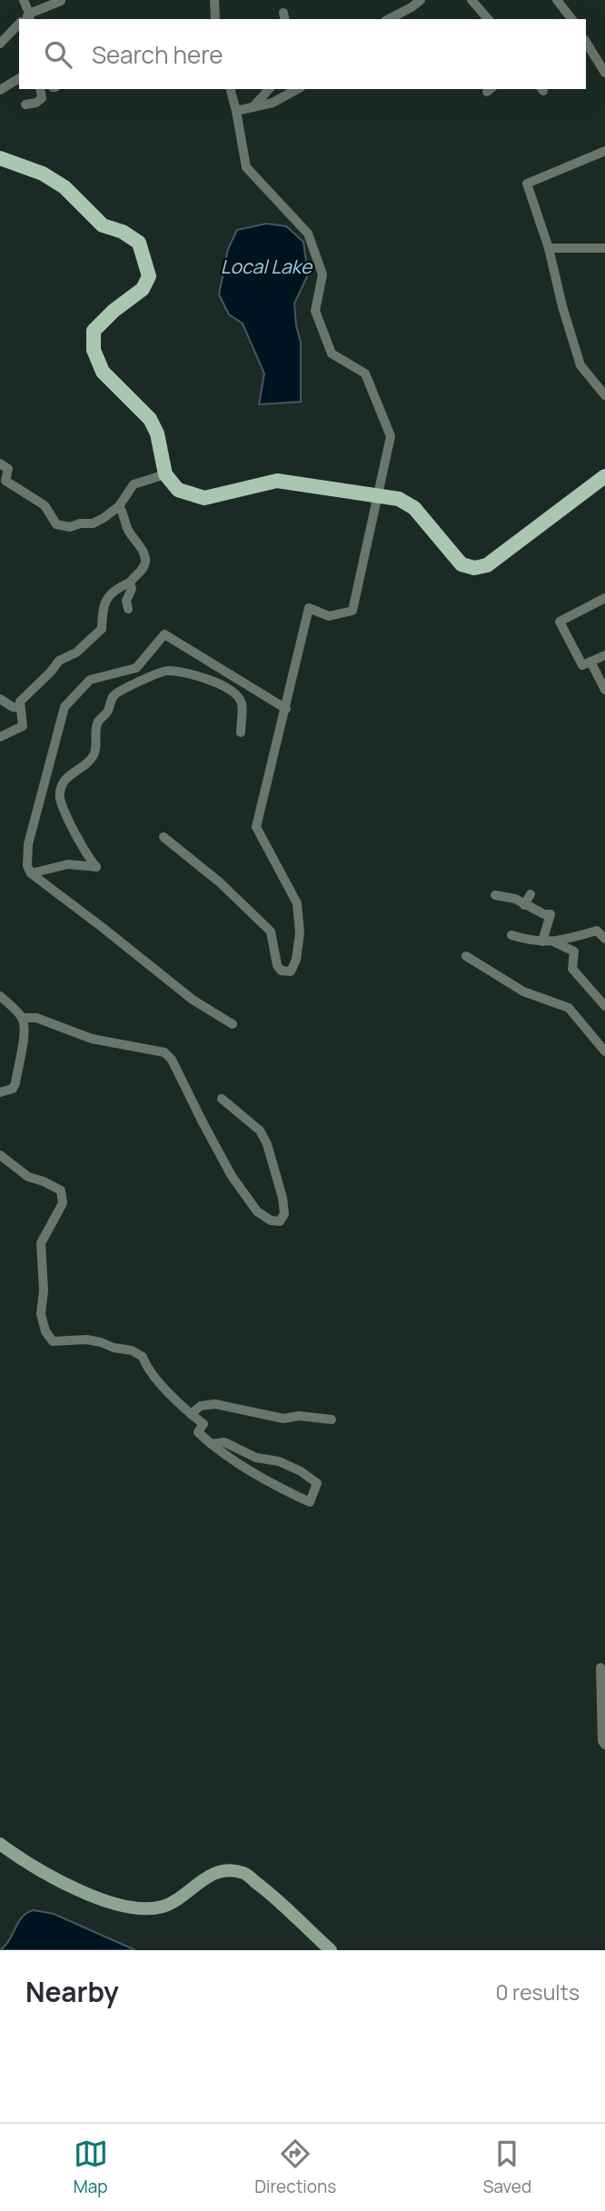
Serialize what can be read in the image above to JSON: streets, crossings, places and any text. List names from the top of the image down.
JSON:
{
  "water": ["Local Lake"],
  "page": {
    "search": "Search here",
    "heading": ["Nearby", "0 results"],
    "nav": ["Map", "Directions", "Saved"]
  }
}
